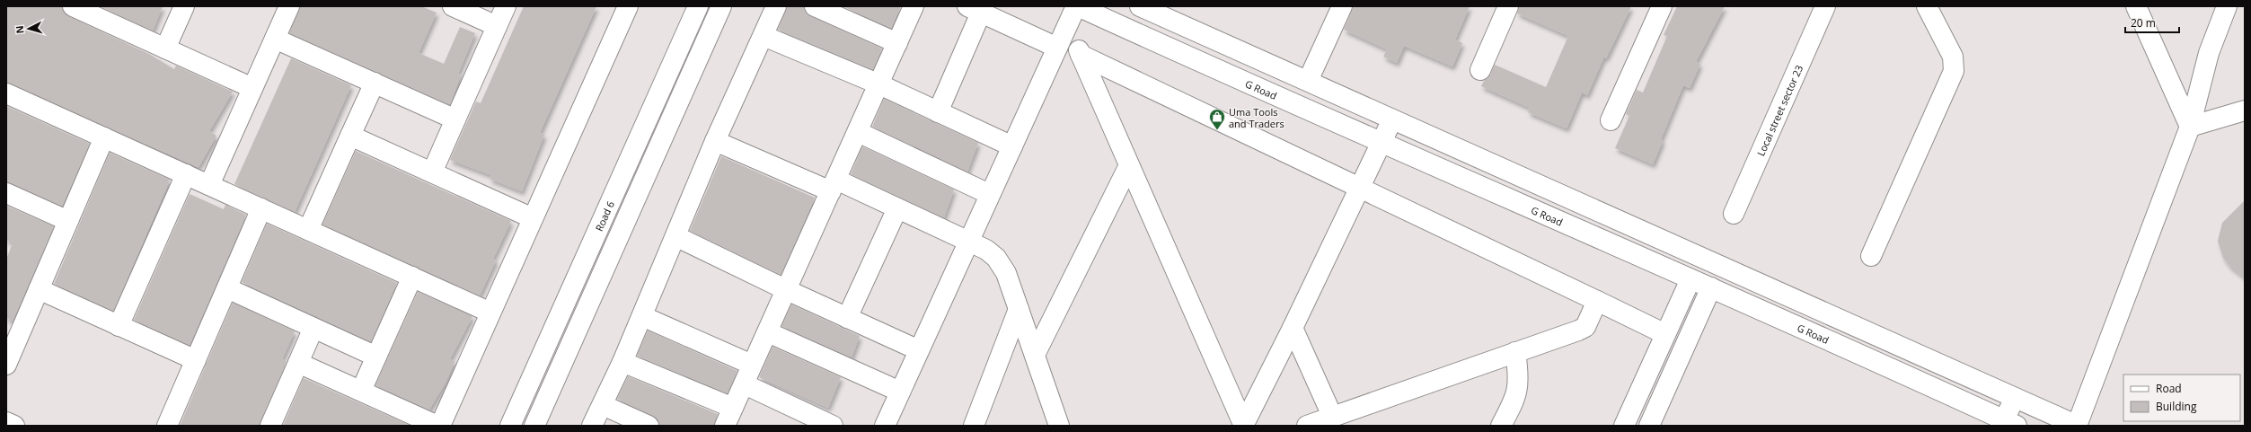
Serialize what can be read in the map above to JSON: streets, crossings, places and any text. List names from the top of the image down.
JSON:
{
  "streets": {
    "street": ["G Road", "Local street sector 23", "Road 6"]
  },
  "places": {
    "shop": ["Uma Tools and Traders"]
  },
  "legend": ["Road", "Building"],
  "scale_bar": "20 m",
  "north": "left"
}
